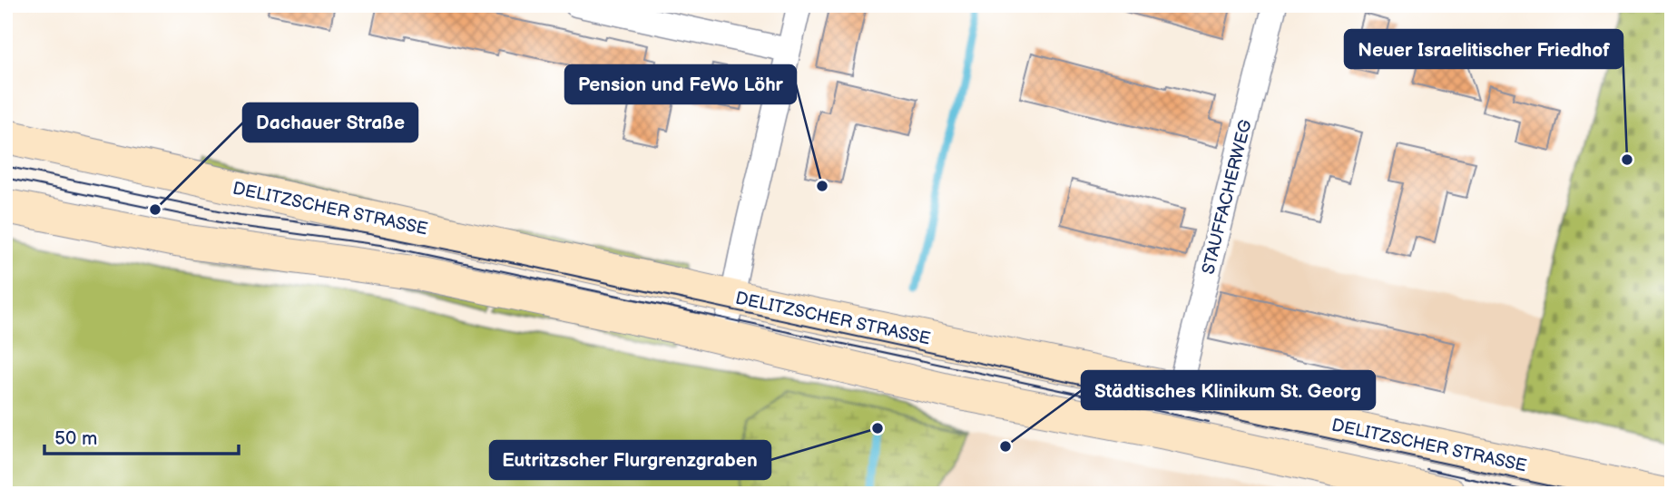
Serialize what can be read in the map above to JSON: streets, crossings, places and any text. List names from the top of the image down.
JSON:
{
  "streets": {
    "main road": ["DELITZSCHER STRASSE"],
    "street": ["STAUFFACHERWEG"]
  },
  "crossings": [
    ["STAUFFACHERWEG", "DELITZSCHER STRASSE"]
  ],
  "places": [
    "Neuer Israelitischer Friedhof",
    "Pension und FeWo Löhr",
    "Dachauer Straße",
    "Eutritzscher Flurgrenzgraben",
    "Städtisches Klinikum St. Georg"
  ],
  "scale_bar": "50 m"
}
